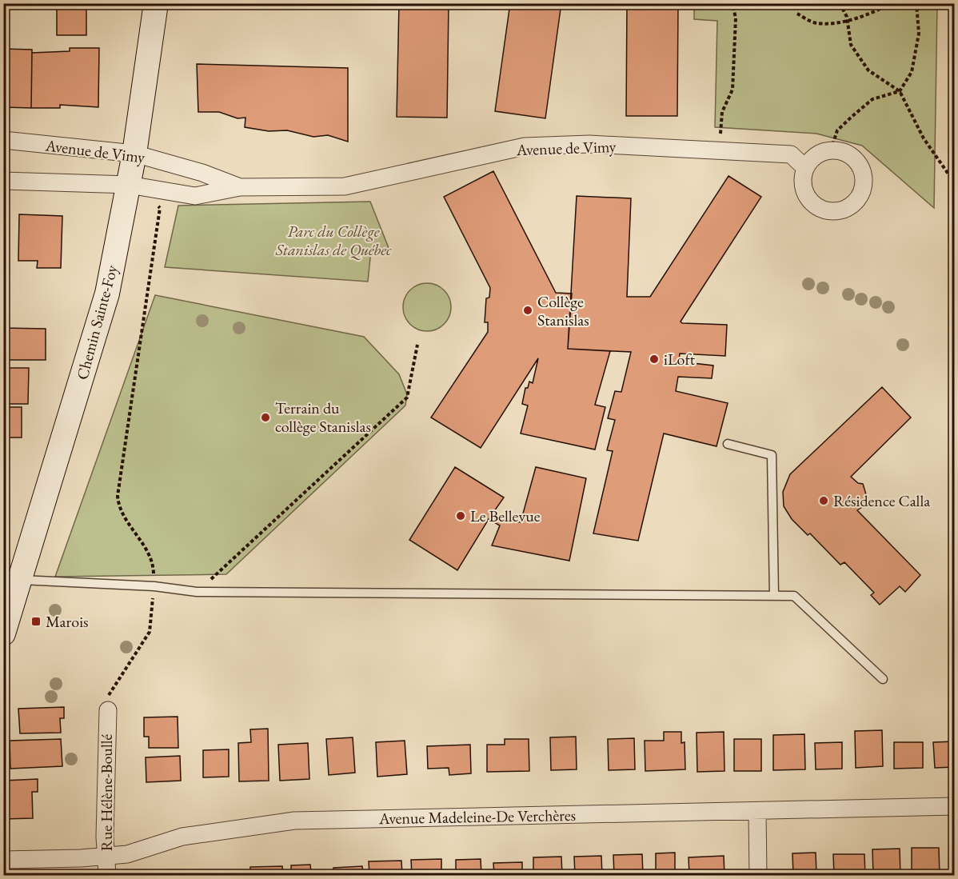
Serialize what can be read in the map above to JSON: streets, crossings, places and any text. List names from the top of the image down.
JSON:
{
  "streets": {
    "main road": ["Chemin Sainte-Foy"],
    "street": ["Avenue de Vimy", "Rue Hélène-Boullé", "Avenue Madeleine-De Verchères"]
  },
  "crossings": [
    ["Avenue de Vimy", "Chemin Sainte-Foy"],
    ["Rue Hélène-Boullé", "Avenue Madeleine-De Verchères"]
  ],
  "parks": ["Parc du Collège Stanislas de Québec"],
  "places": {
    "other": [
      "Collège Stanislas",
      "iLoft",
      "Terrain du collège Stanislas",
      "Résidence Calla",
      "Le Bellevue"
    ],
    "transit": ["Marois"]
  }
}
